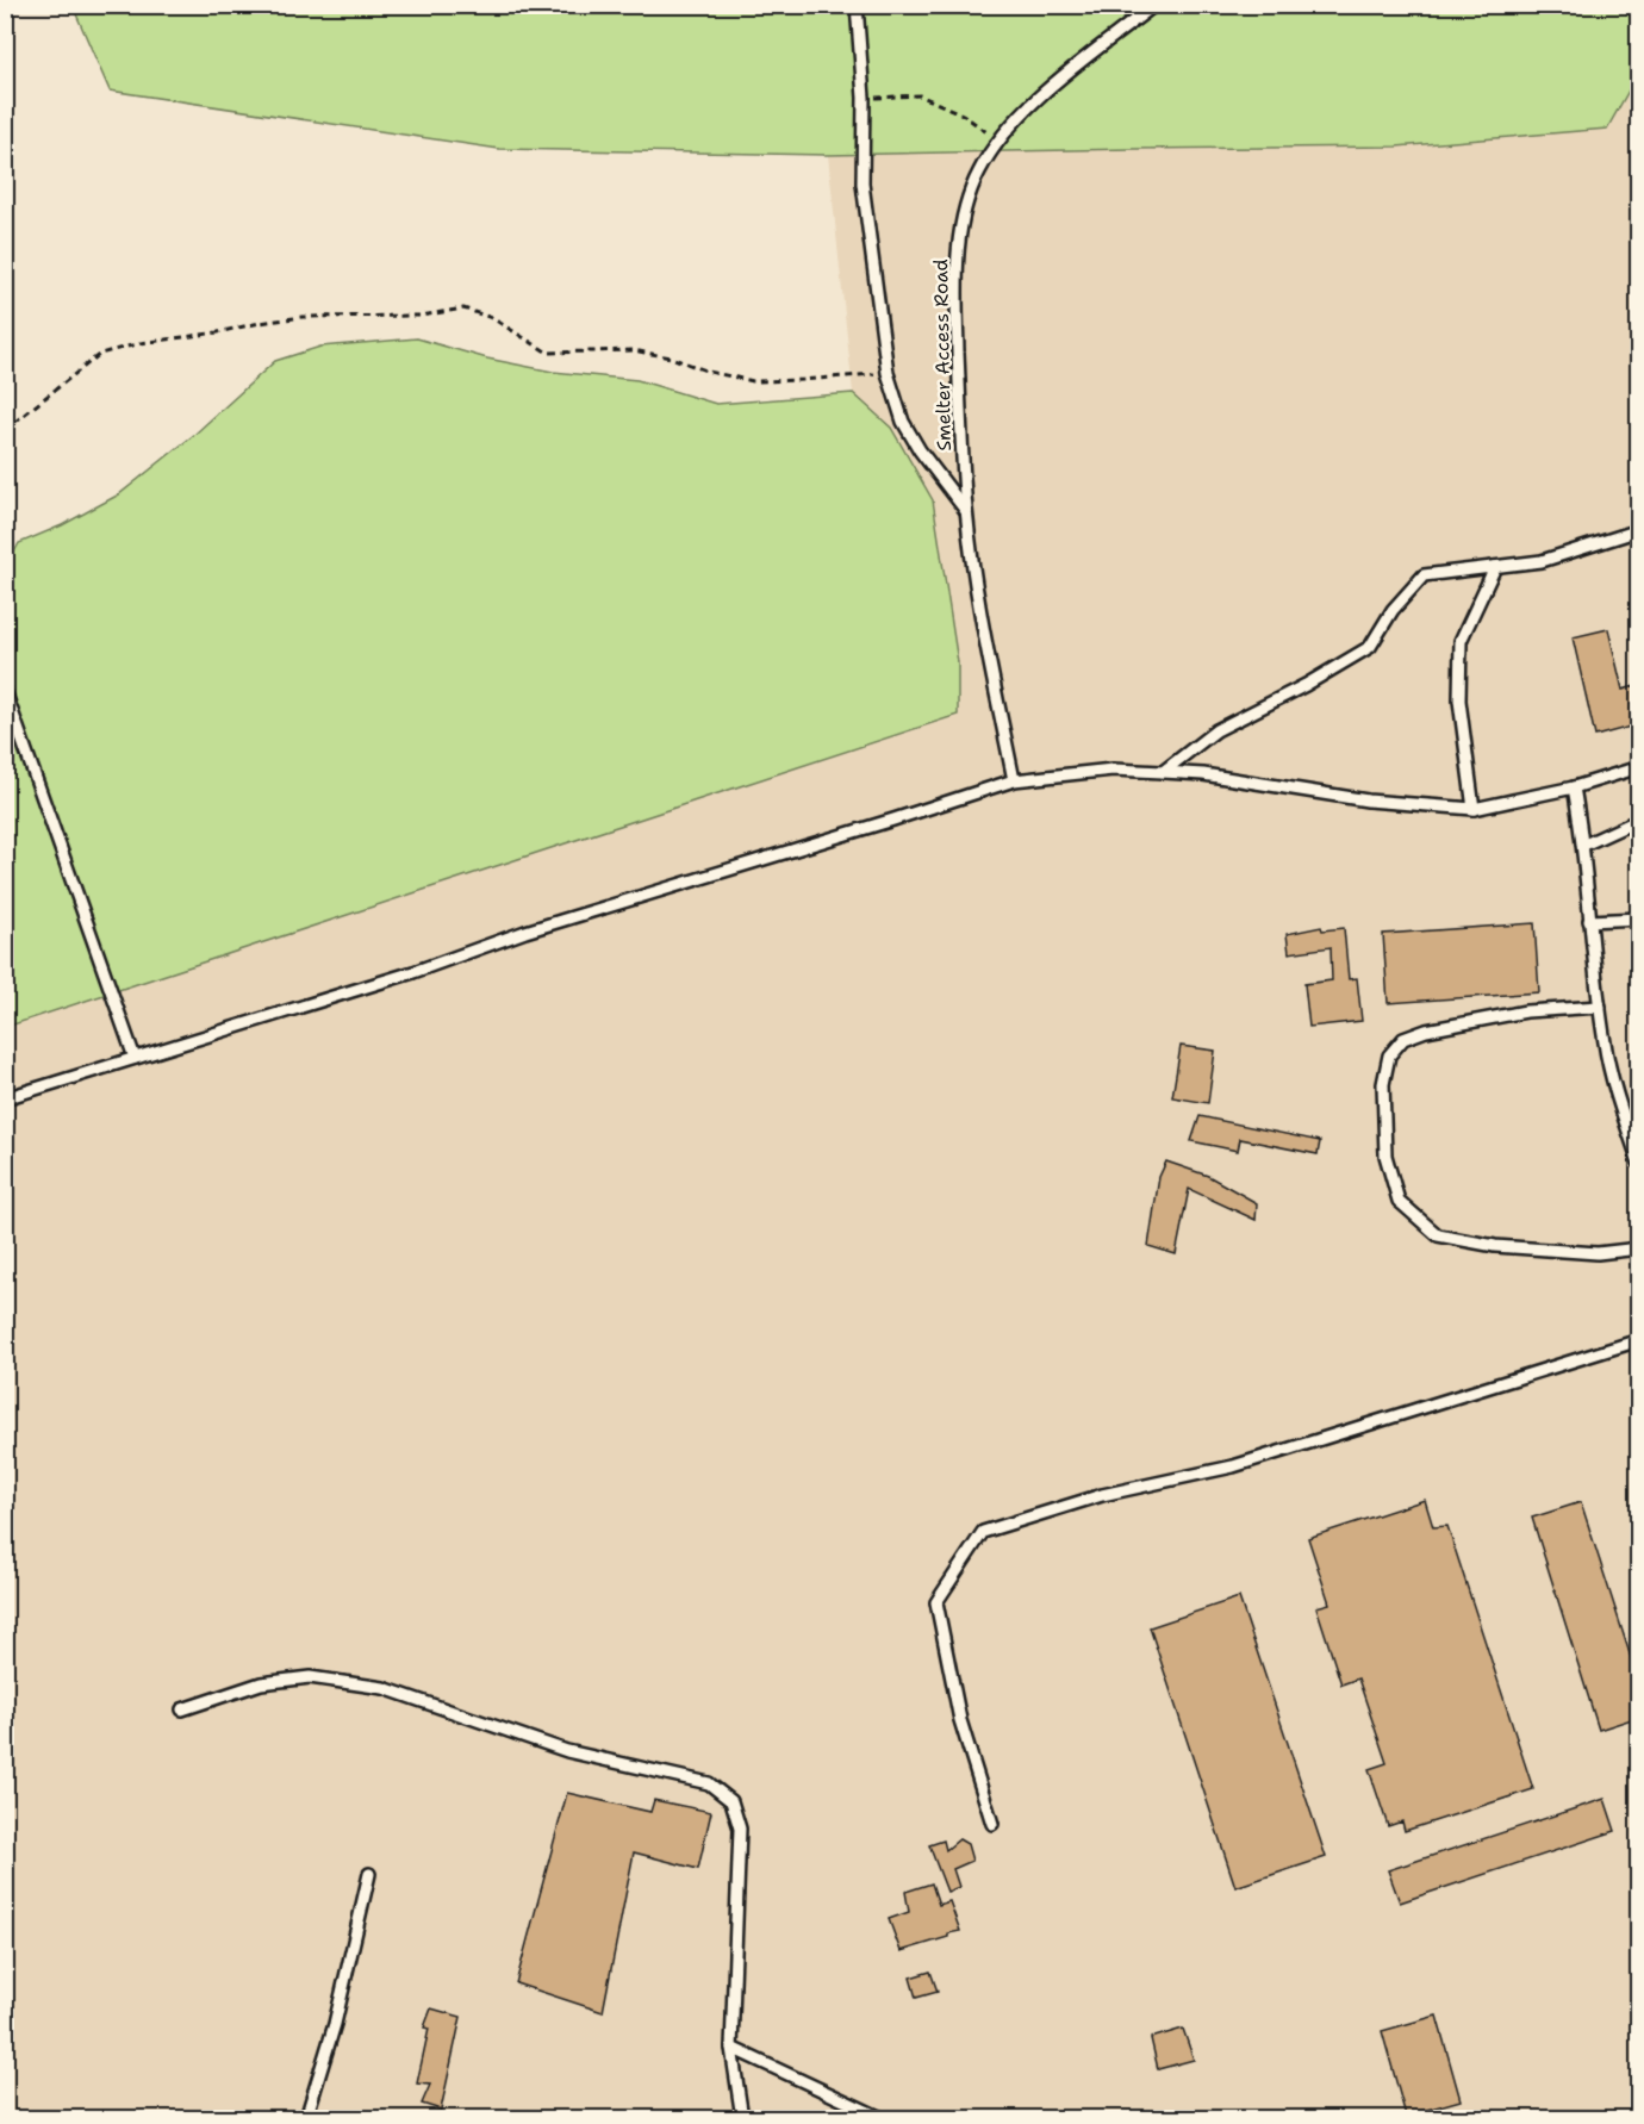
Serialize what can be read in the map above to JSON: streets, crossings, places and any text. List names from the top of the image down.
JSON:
{
  "streets": {
    "lane": ["Smelter Access Road"]
  }
}
